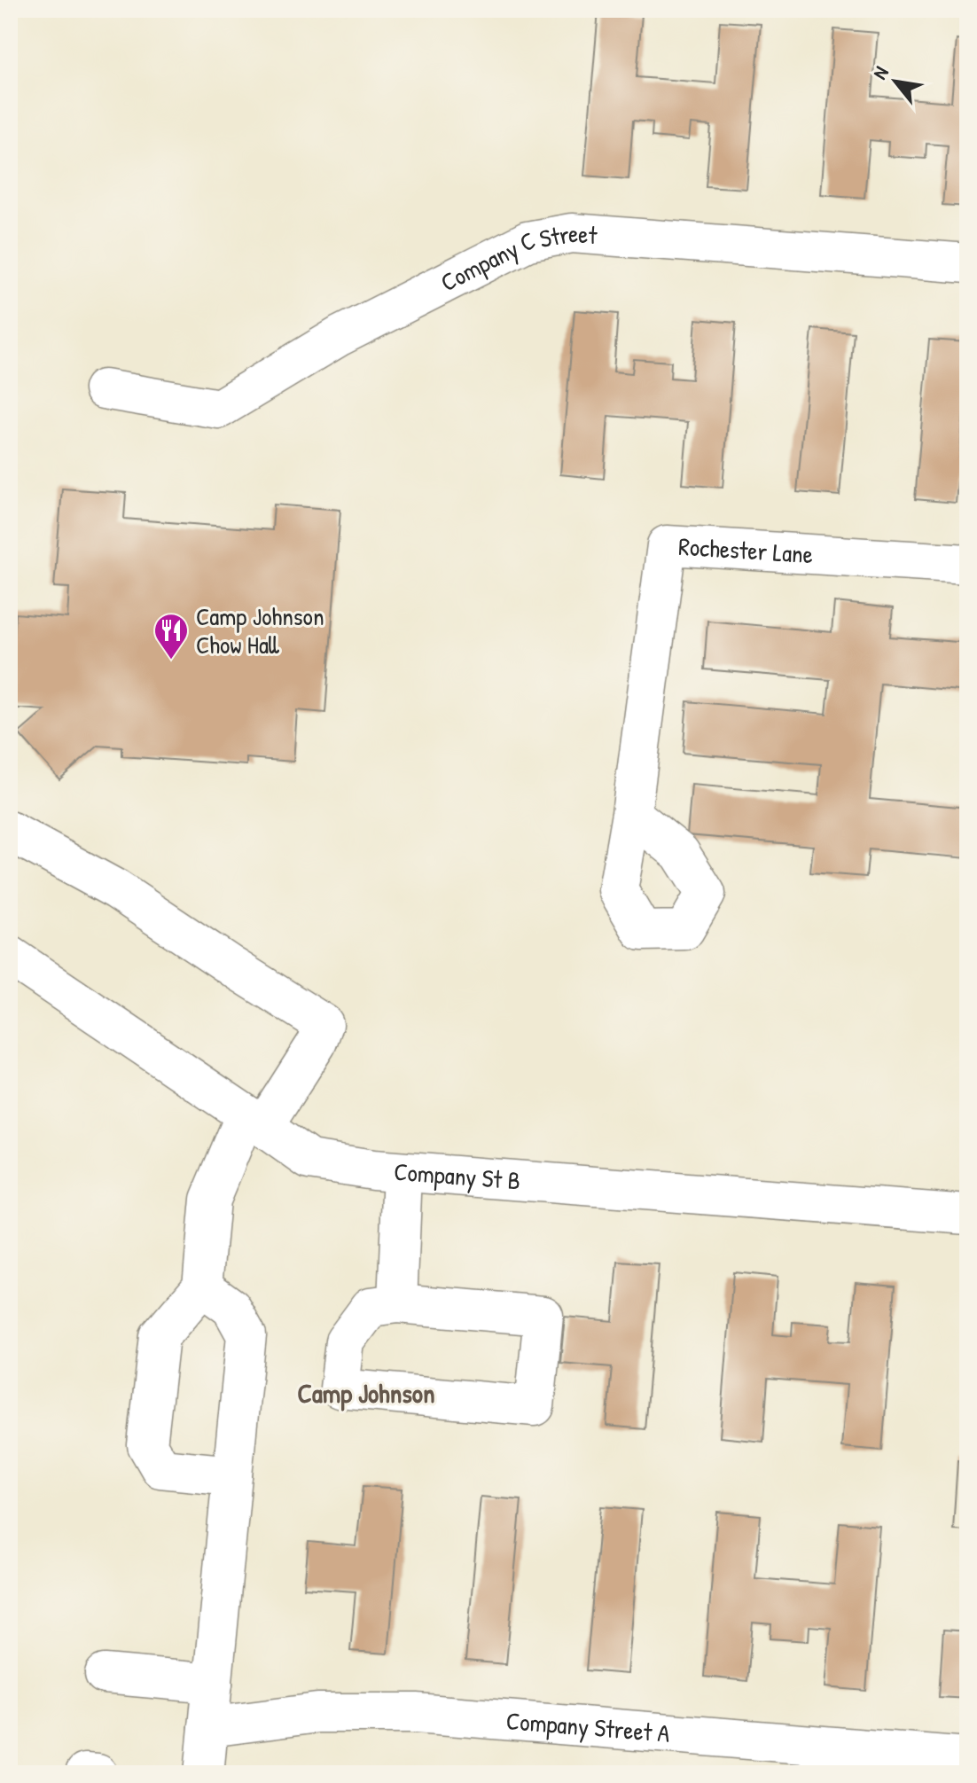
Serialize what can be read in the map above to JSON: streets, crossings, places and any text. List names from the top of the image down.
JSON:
{
  "streets": {
    "street": [
      "Company C Street",
      "Rochester Lane",
      "Company St B",
      "Company Street A"
    ]
  },
  "districts": ["Camp Johnson"],
  "places": {
    "restaurant": ["Camp Johnson Chow Hall"]
  },
  "north": "top left"
}
